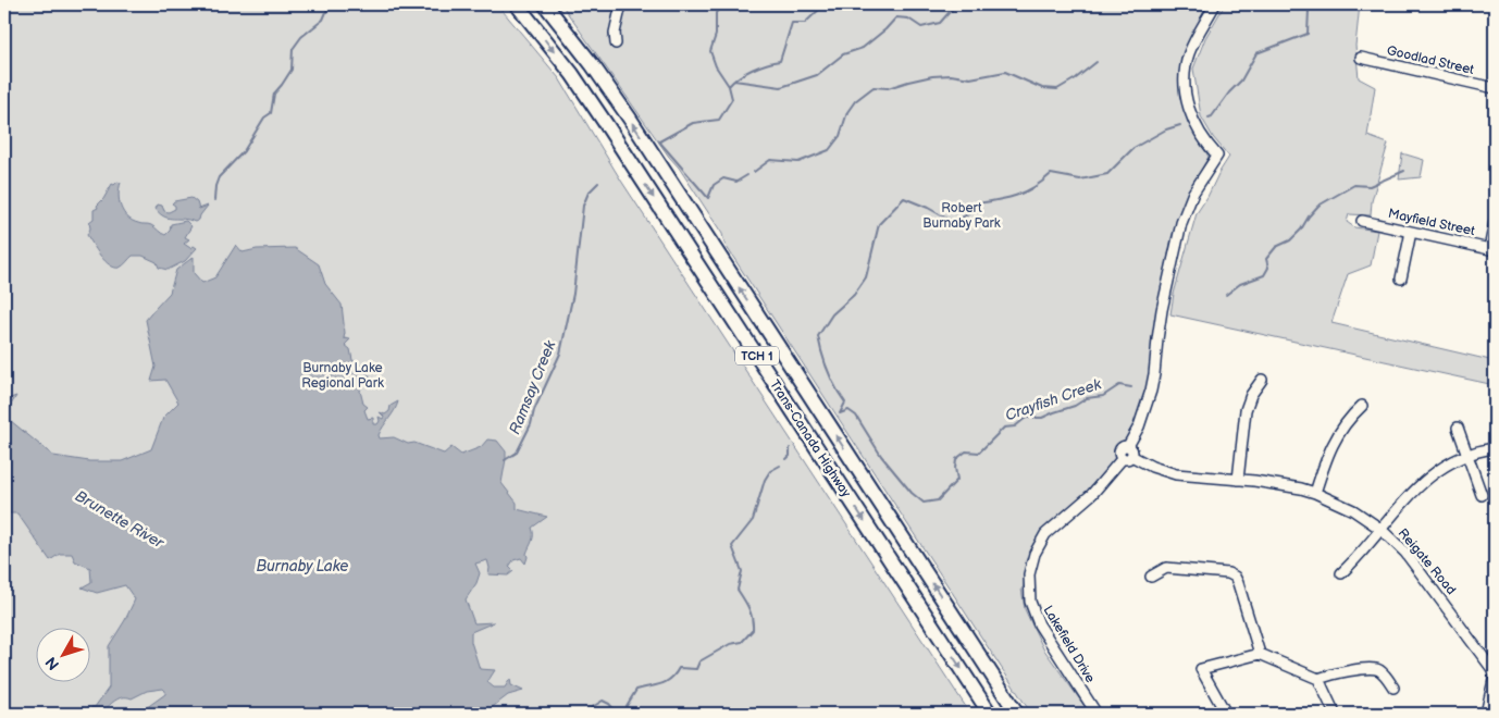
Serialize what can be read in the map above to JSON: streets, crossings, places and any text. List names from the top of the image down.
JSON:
{
  "streets": {
    "highway": ["TCH 1", "Trans-Canada Highway"],
    "street": [
      "Goodlad Street",
      "Mayfield Street",
      "Reigate Road",
      "Lakefield Drive"
    ]
  },
  "crossings": [
    ["Reigate Road", "Lakefield Drive"]
  ],
  "water": [
    "Ramsay Creek",
    "Crayfish Creek",
    "Brunette River",
    "Burnaby Lake"
  ],
  "parks": ["Robert Burnaby Park", "Burnaby Lake Regional Park"],
  "north": "bottom left"
}
